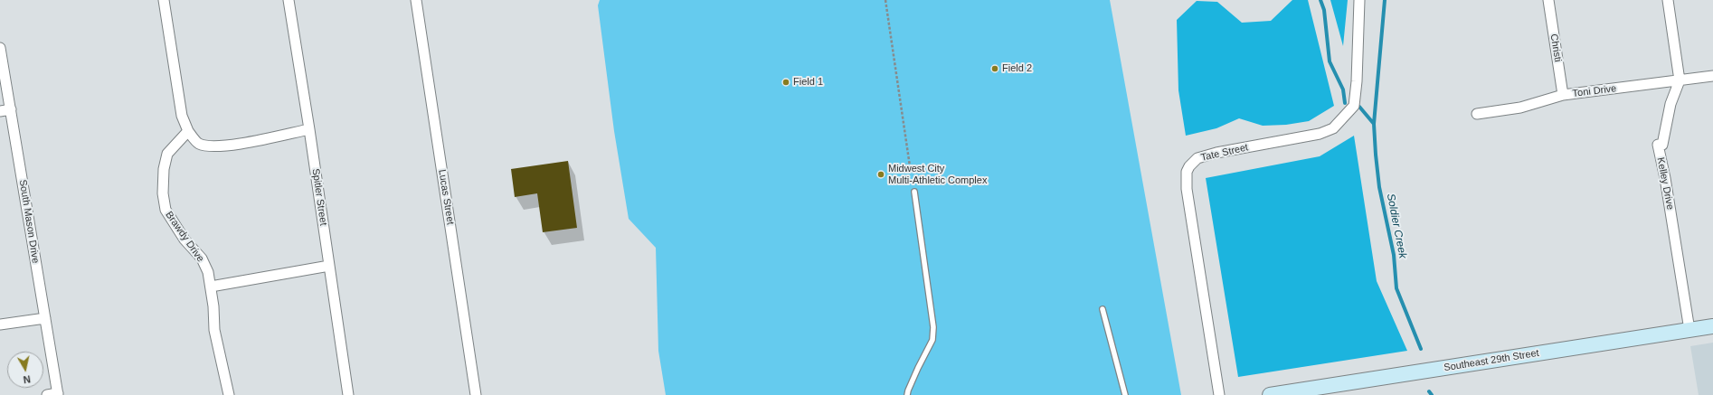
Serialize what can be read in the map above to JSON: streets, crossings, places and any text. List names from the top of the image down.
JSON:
{
  "streets": {
    "main road": ["Southeast 29th Street"],
    "street": [
      "Christi",
      "Toni Drive",
      "Tate Street",
      "Kelley Drive",
      "Spitler Street",
      "Lucas Street",
      "South Mason Drive",
      "Brawdy Drive"
    ]
  },
  "crossings": [
    ["Christi", "Toni Drive"],
    ["Toni Drive", "Kelley Drive"],
    ["Kelley Drive", "Southeast 29th Street"]
  ],
  "water": ["Soldier Creek"],
  "places": ["Field 2", "Field 1", "Midwest City Multi-Athletic Complex"],
  "north": "bottom"
}
